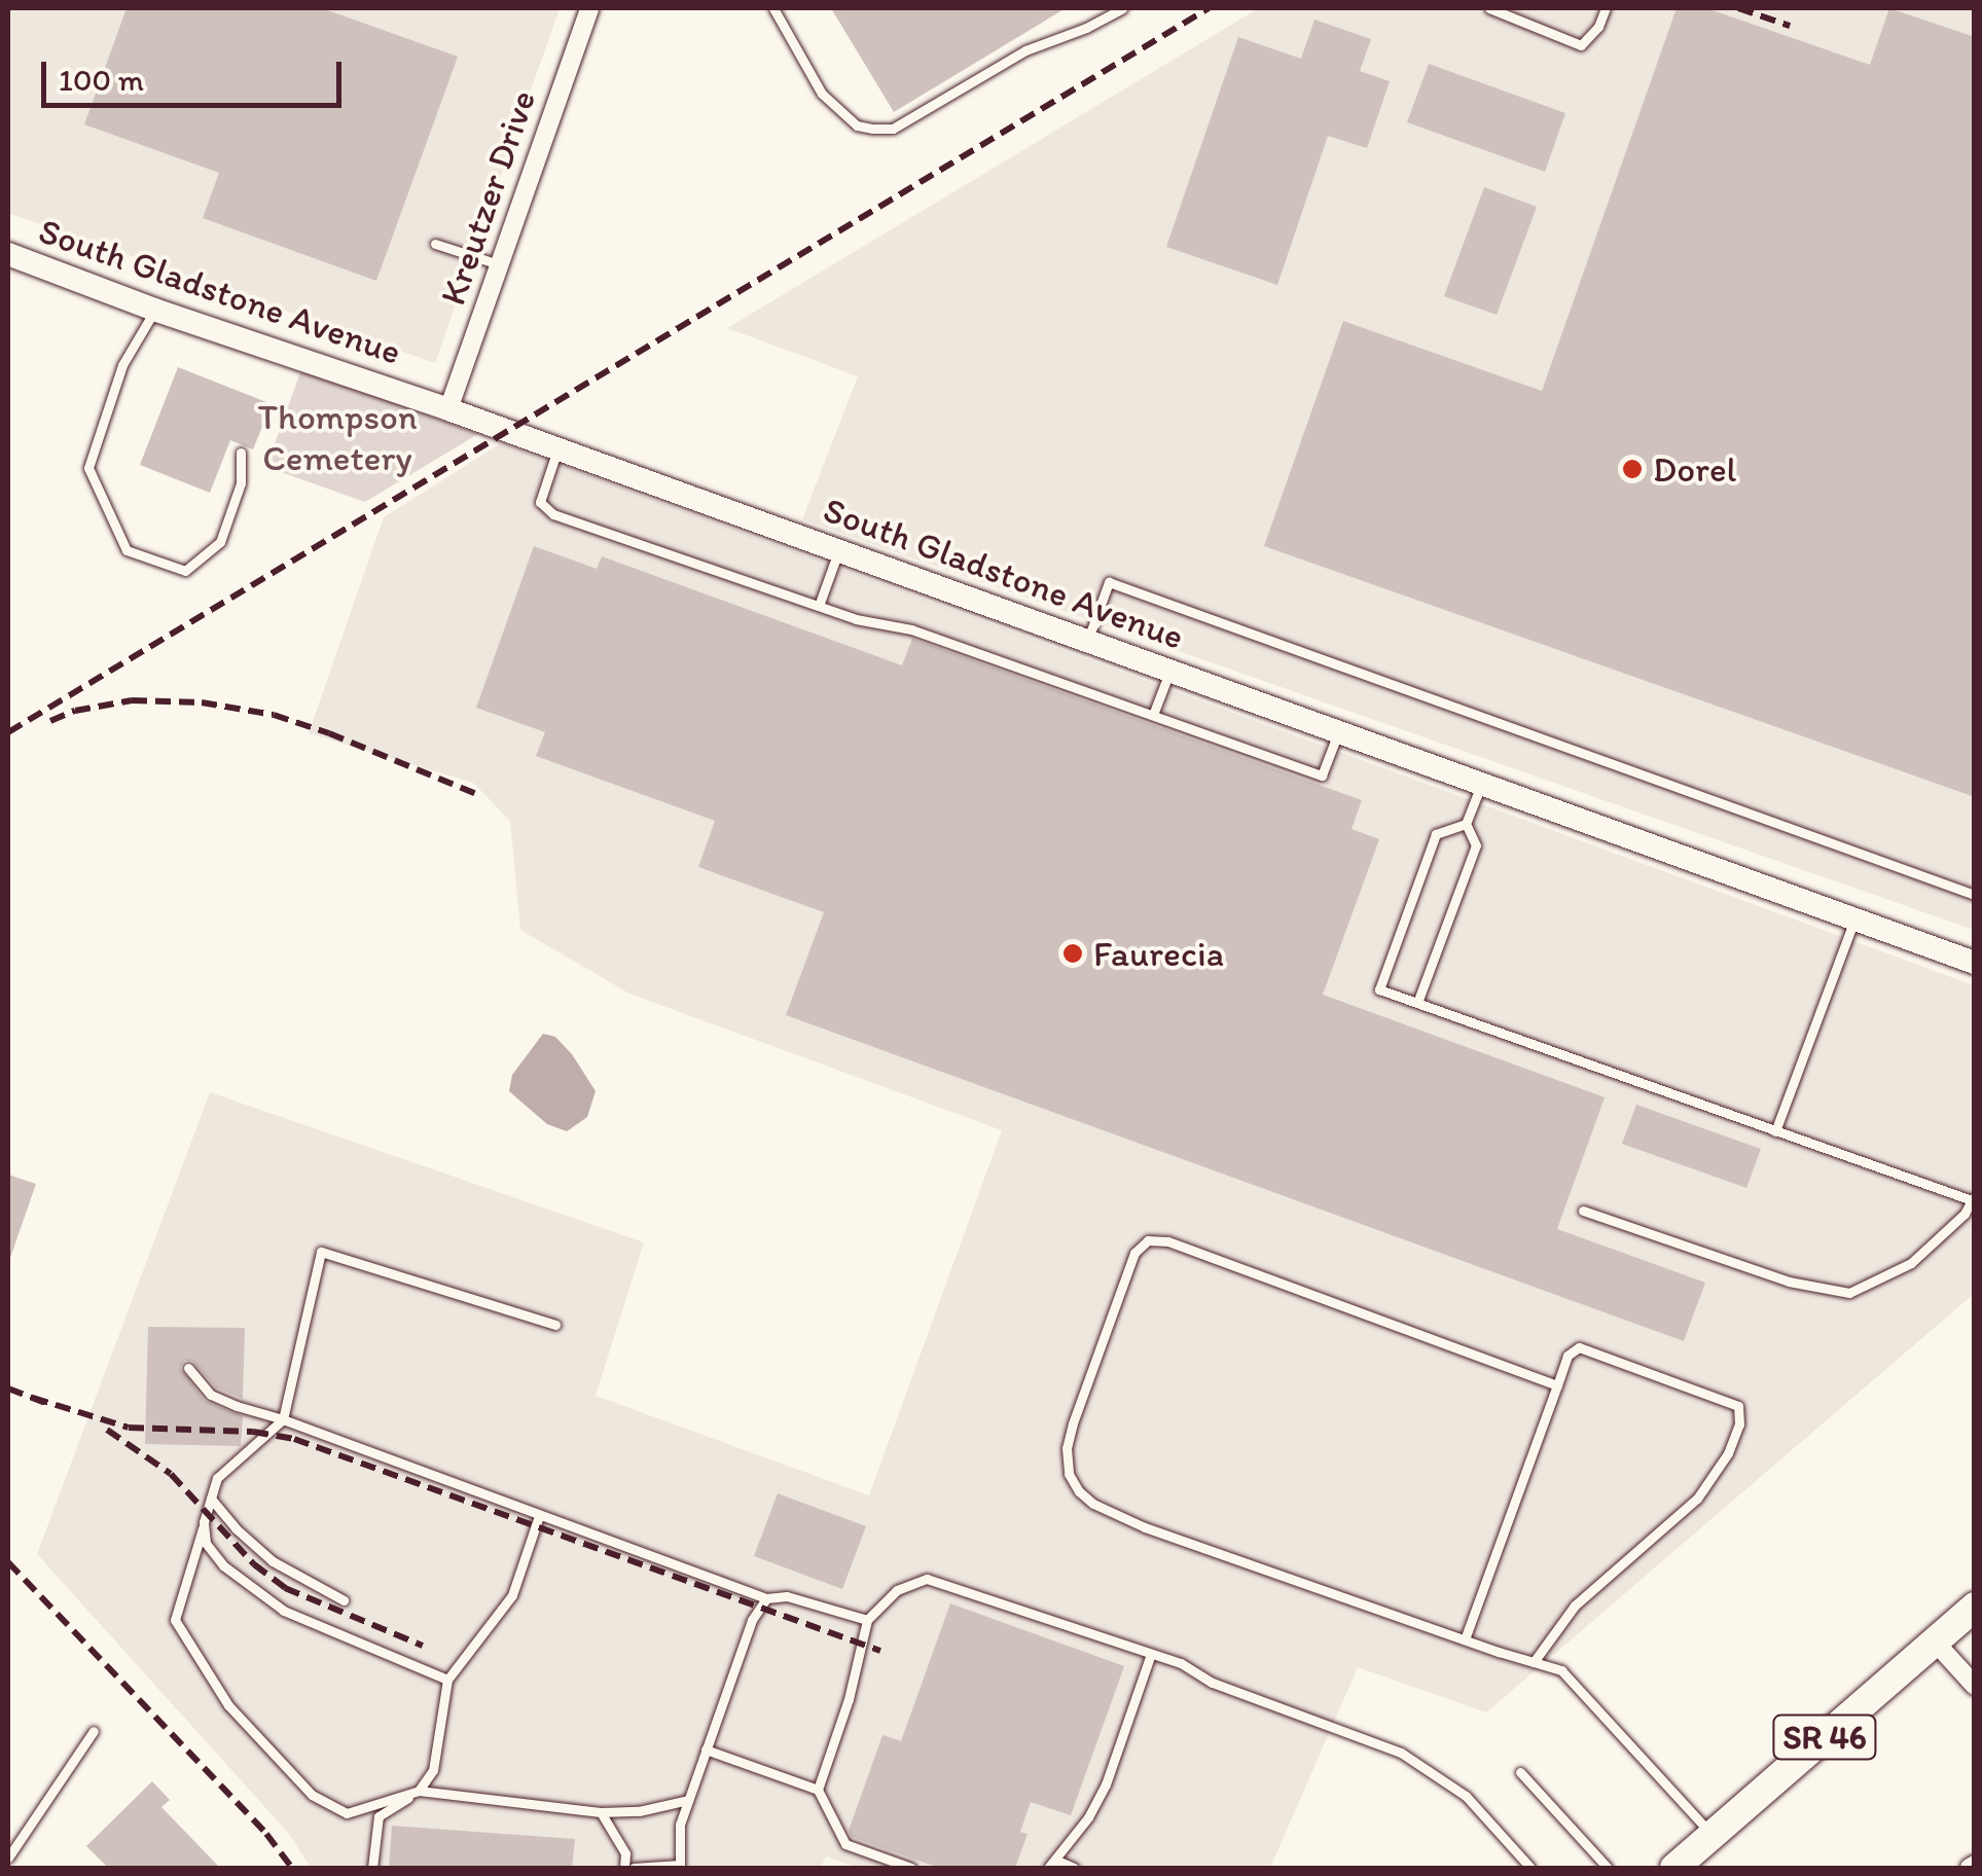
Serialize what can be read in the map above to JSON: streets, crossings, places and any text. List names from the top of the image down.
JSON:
{
  "streets": {
    "highway": ["SR 46"],
    "street": ["Kreutzer Drive", "South Gladstone Avenue"]
  },
  "crossings": [
    ["Kreutzer Drive", "South Gladstone Avenue"]
  ],
  "parks": ["Thompson Cemetery"],
  "places": ["Dorel", "Faurecia"],
  "scale_bar": "100 m"
}
